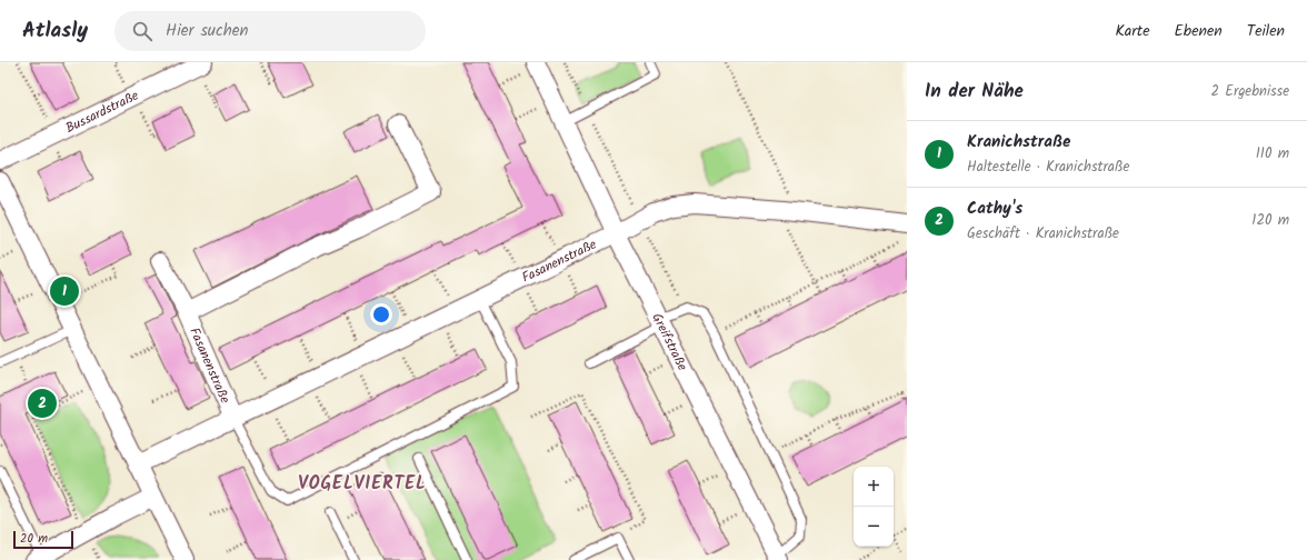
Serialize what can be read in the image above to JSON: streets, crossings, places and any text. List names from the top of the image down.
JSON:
{
  "streets": {
    "street": ["Bussardstraße", "Fasanenstraße", "Greifstraße"]
  },
  "crossings": [
    ["Fasanenstraße", "Greifstraße"]
  ],
  "districts": ["VOGELVIERTEL"],
  "scale_bar": "20 m",
  "page": {
    "header": "Atlasly",
    "search": "Hier suchen",
    "nav": ["Karte", "Ebenen", "Teilen"],
    "heading": ["In der Nähe", "2 Ergebnisse"],
    "list": [
      {
        "mark": "1",
        "name": "Kranichstraße",
        "note": "Haltestelle · Kranichstraße",
        "value": "110 m"
      },
      {
        "mark": "2",
        "name": "Cathy's",
        "note": "Geschäft · Kranichstraße",
        "value": "120 m"
      }
    ],
    "pins": ["1", "2"],
    "map_buttons": ["+", "−"],
    "scale": "20 m"
  }
}
